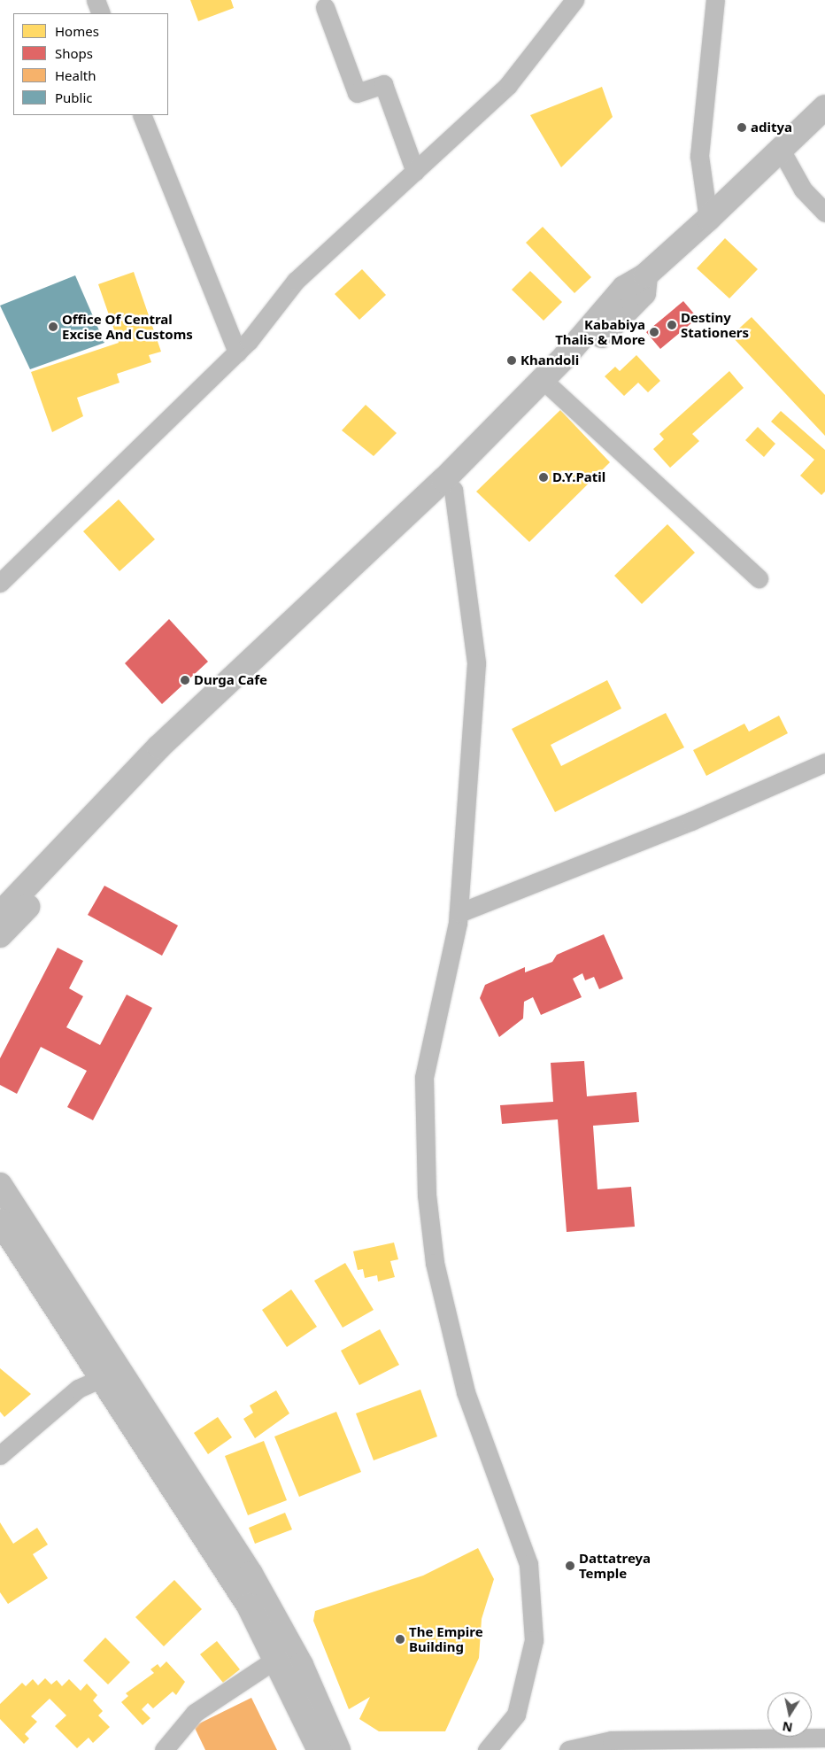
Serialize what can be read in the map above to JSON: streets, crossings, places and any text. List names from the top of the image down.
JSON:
{
  "places": [
    "aditya",
    "Destiny Stationers",
    "Office Of Central Excise And Customs",
    "Kababiya Thalis & More",
    "Khandoli",
    "D.Y.Patil",
    "Durga Cafe",
    "Dattatreya Temple",
    "The Empire Building"
  ],
  "legend": [
    "Homes",
    "Shops",
    "Health",
    "Public"
  ],
  "north": "bottom"
}
